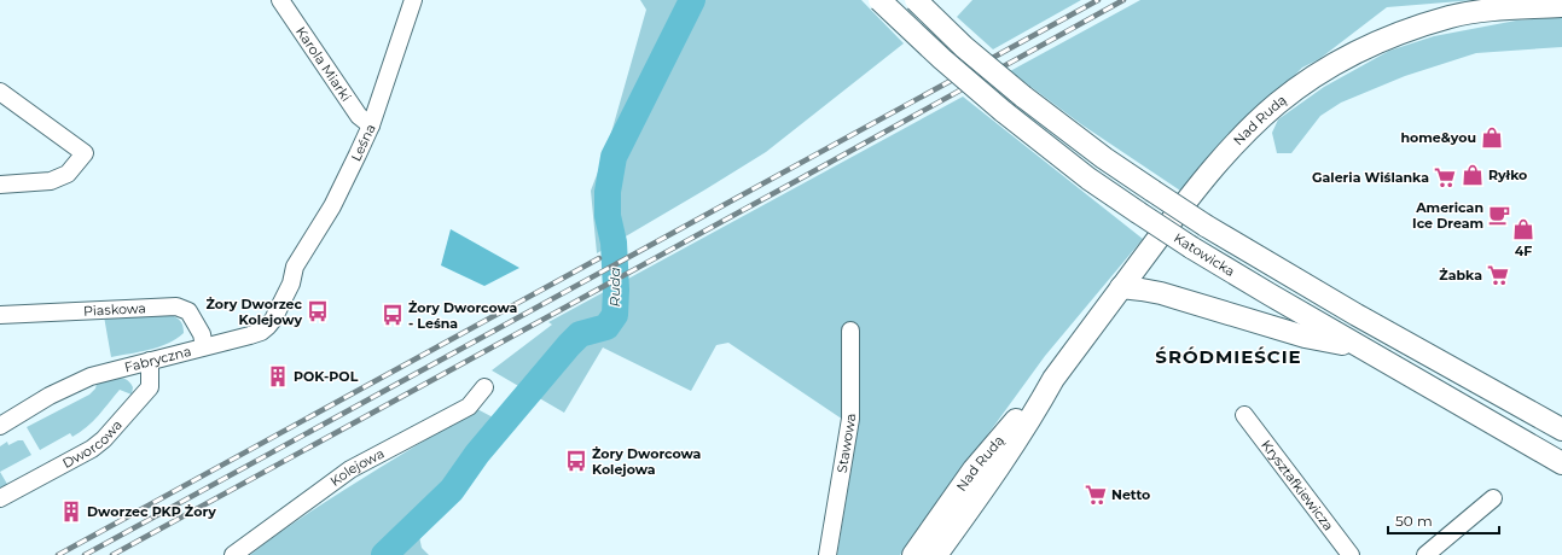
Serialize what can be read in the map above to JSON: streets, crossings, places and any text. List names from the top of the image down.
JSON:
{
  "streets": {
    "main road": ["Nad Rudą", "Katowicka"],
    "street": [
      "Karola Miarki",
      "Leśna",
      "Piaskowa",
      "Fabryczna",
      "Dworcowa",
      "Stawowa",
      "Kolejowa",
      "Krysztafkiewicza"
    ]
  },
  "crossings": [
    ["Karola Miarki", "Leśna"],
    ["Leśna", "Fabryczna"],
    ["Piaskowa", "Fabryczna"],
    ["Fabryczna", "Dworcowa"]
  ],
  "districts": ["ŚRÓDMIEŚCIE"],
  "water": ["Ruda"],
  "places": {
    "shop": ["home&you", "Ryłko", "4F"],
    "supermarket": ["Galeria Wiślanka", "Żabka", "Netto"],
    "cafe": ["American Ice Dream"],
    "bus stop": ["Żory Dworzec Kolejowy", "Żory Dworcowa - Leśna", "Żory Dworcowa Kolejowa"],
    "building": ["POK-POL", "Dworzec PKP Żory"]
  },
  "scale_bar": "50 m"
}
